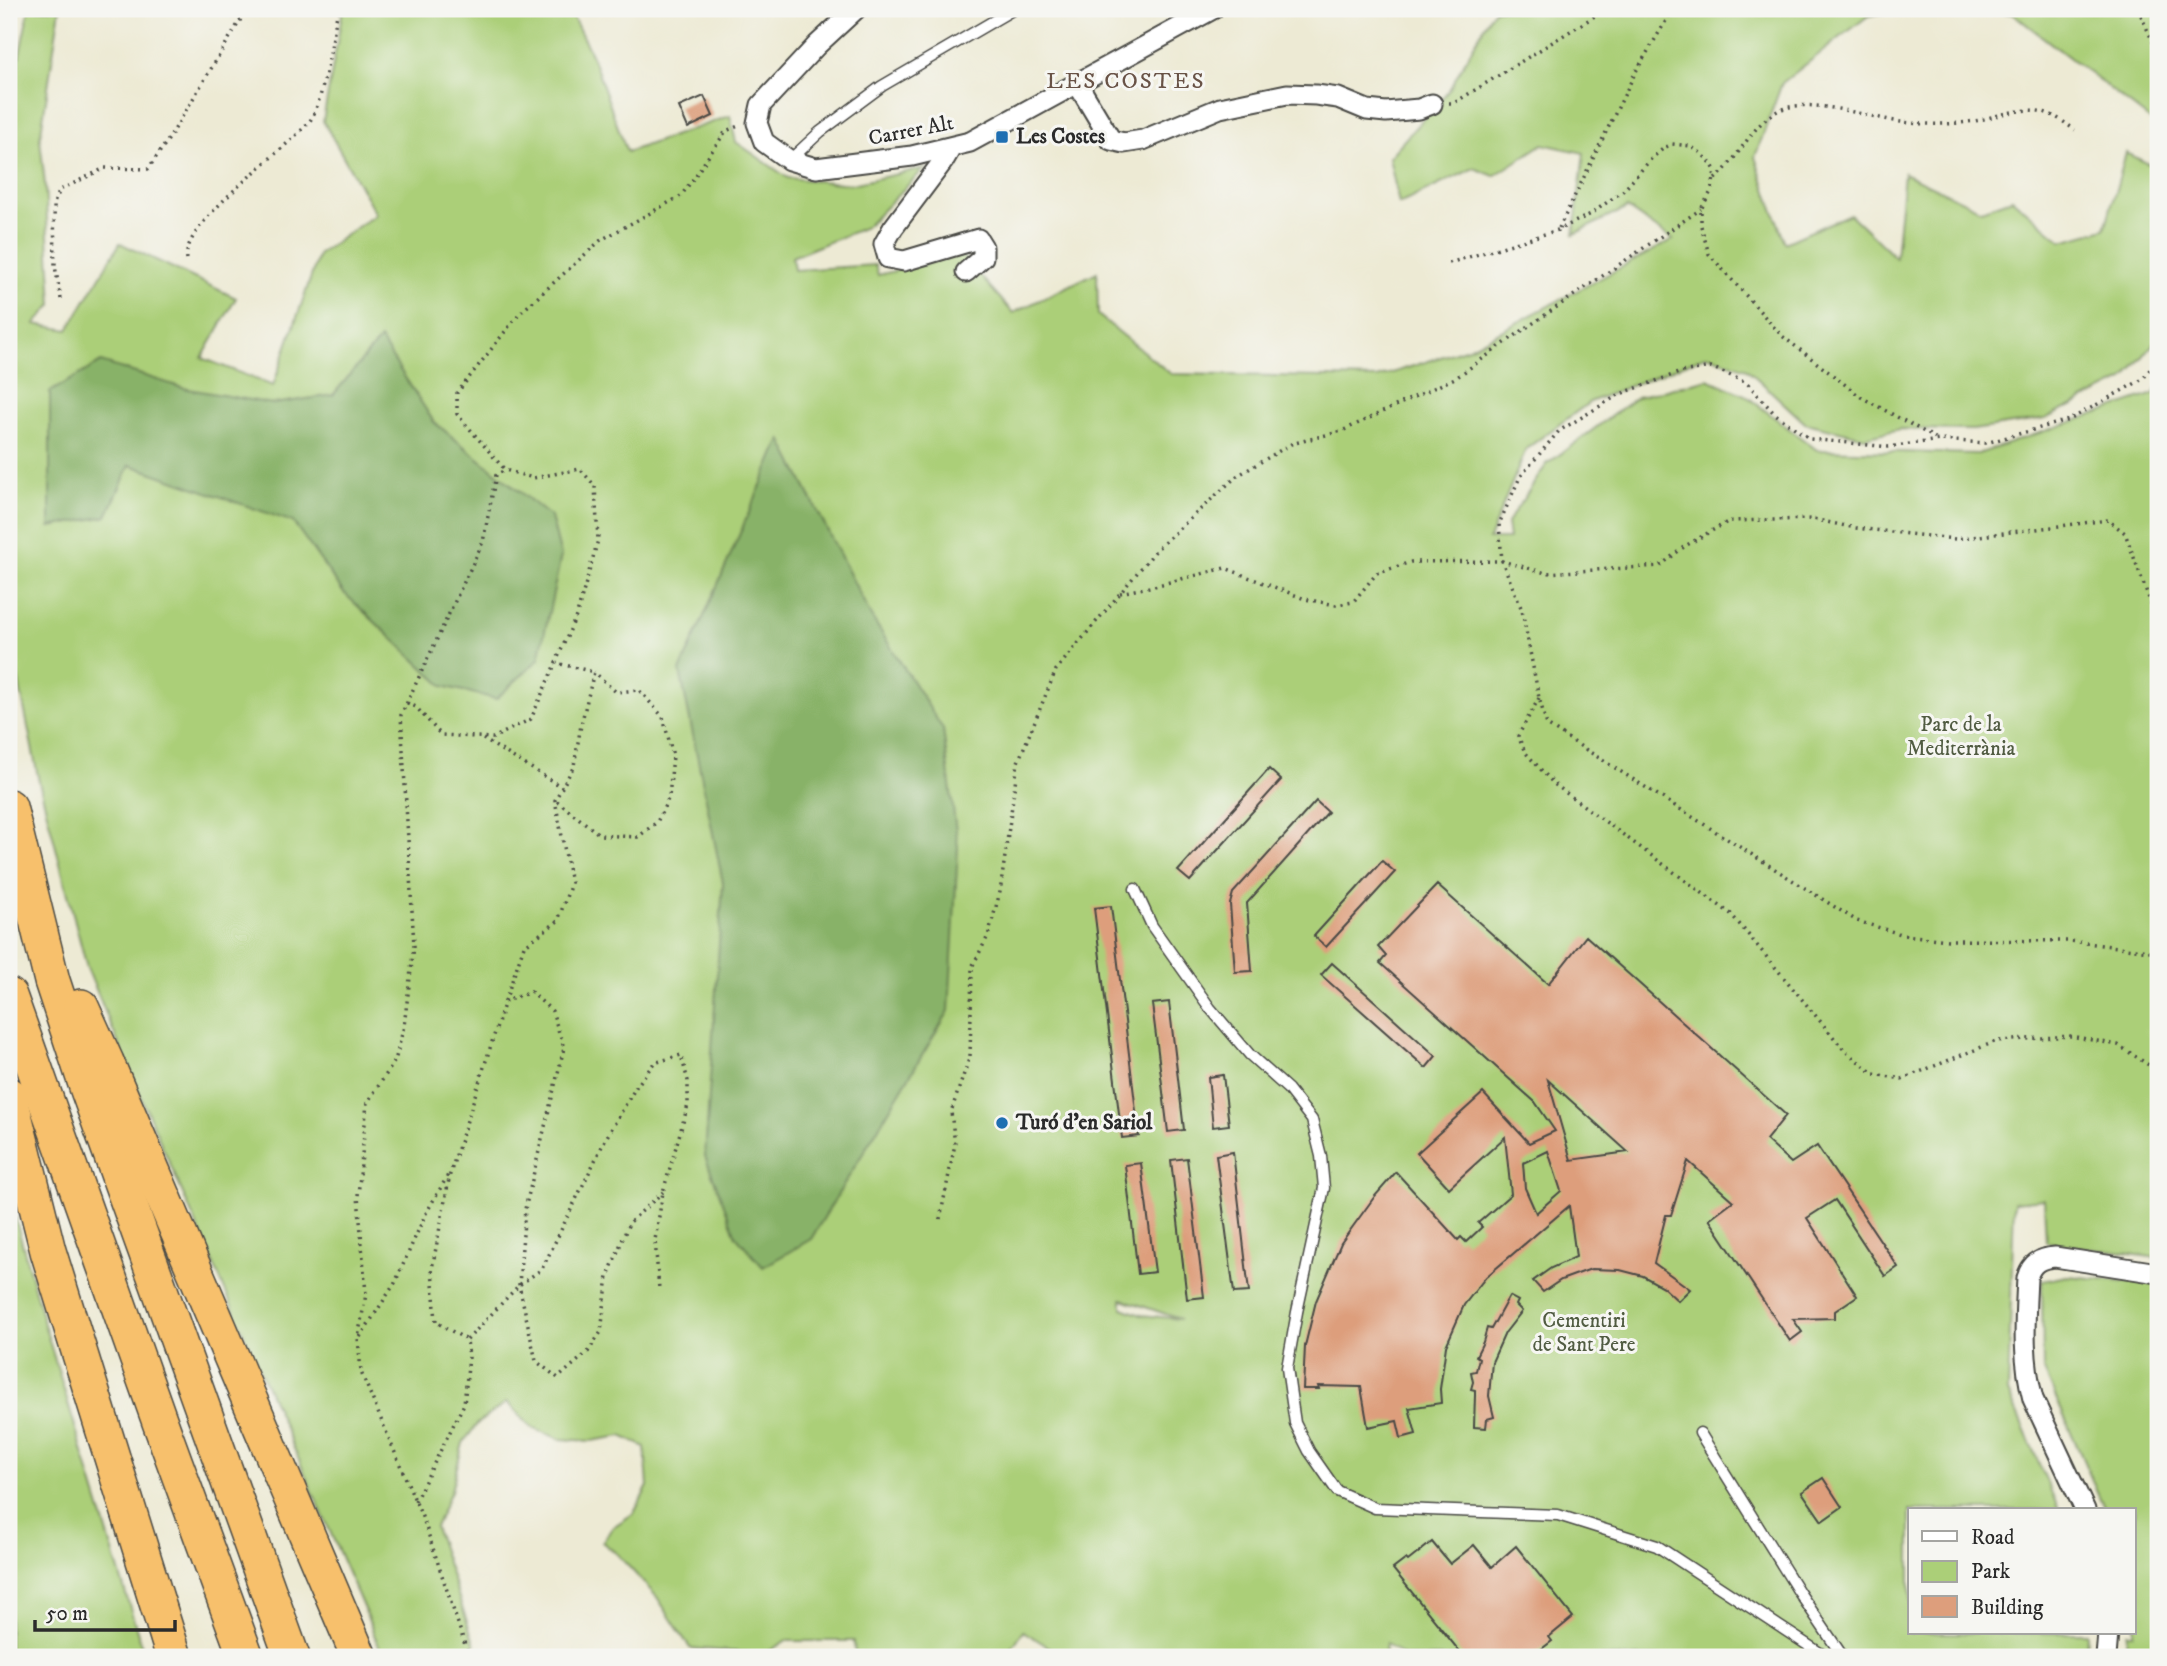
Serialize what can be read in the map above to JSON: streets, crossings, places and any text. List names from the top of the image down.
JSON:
{
  "streets": {
    "street": ["Carrer Alt"]
  },
  "districts": ["LES COSTES"],
  "parks": ["Parc de la Mediterrània", "Cementiri de Sant Pere"],
  "places": {
    "transit": ["Les Costes"],
    "other": ["Turó d'en Sariol"]
  },
  "legend": ["Road", "Park", "Building"],
  "scale_bar": "50 m"
}
